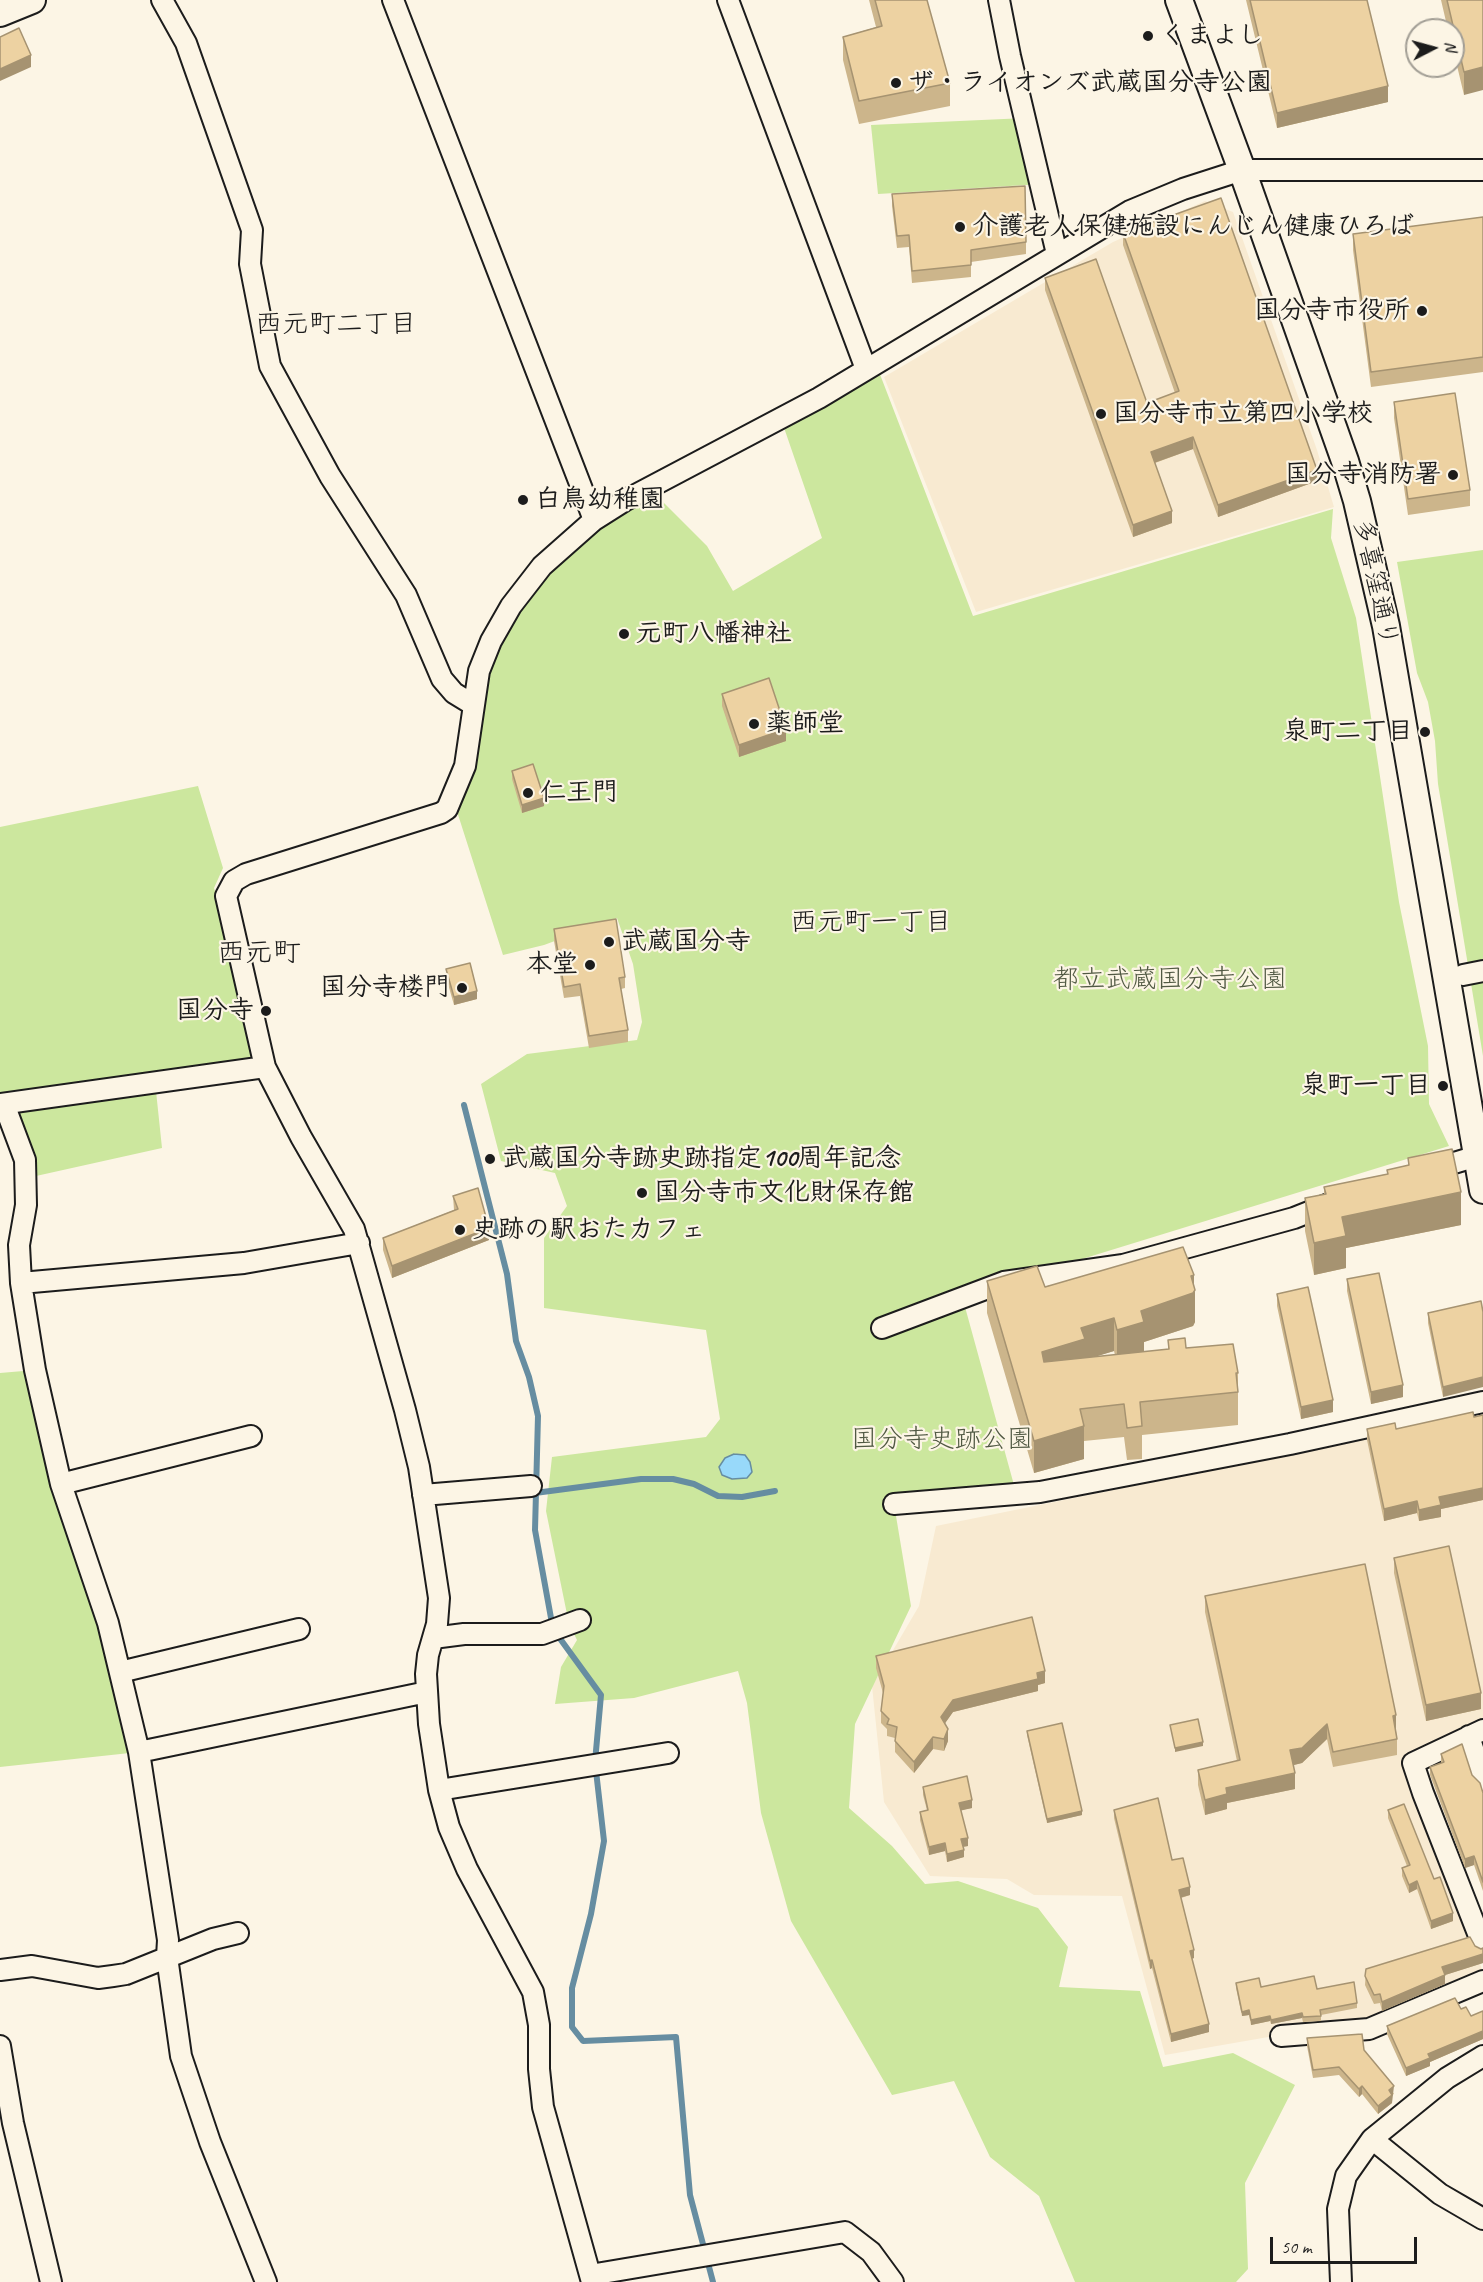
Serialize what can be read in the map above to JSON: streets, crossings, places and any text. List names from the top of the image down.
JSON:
{
  "streets": {
    "main road": ["多喜窪通り"]
  },
  "districts": ["西元町二丁目", "西元町一丁目", "西元町"],
  "parks": ["都立武蔵国分寺公園", "国分寺史跡公園"],
  "places": [
    "くまよし",
    "ザ・ライオンズ武蔵国分寺公園",
    "介護老人保健施設にんじん健康ひろば",
    "国分寺市役所",
    "国分寺市立第四小学校",
    "国分寺消防署",
    "白鳥幼稚園",
    "元町八幡神社",
    "薬師堂",
    "泉町二丁目",
    "仁王門",
    "武蔵国分寺",
    "本堂",
    "国分寺楼門",
    "国分寺",
    "泉町一丁目",
    "武蔵国分寺跡史跡指定100周年記念",
    "国分寺市文化財保存館",
    "史跡の駅おたカフェ"
  ],
  "scale_bar": "50 m",
  "north": "right"
}
